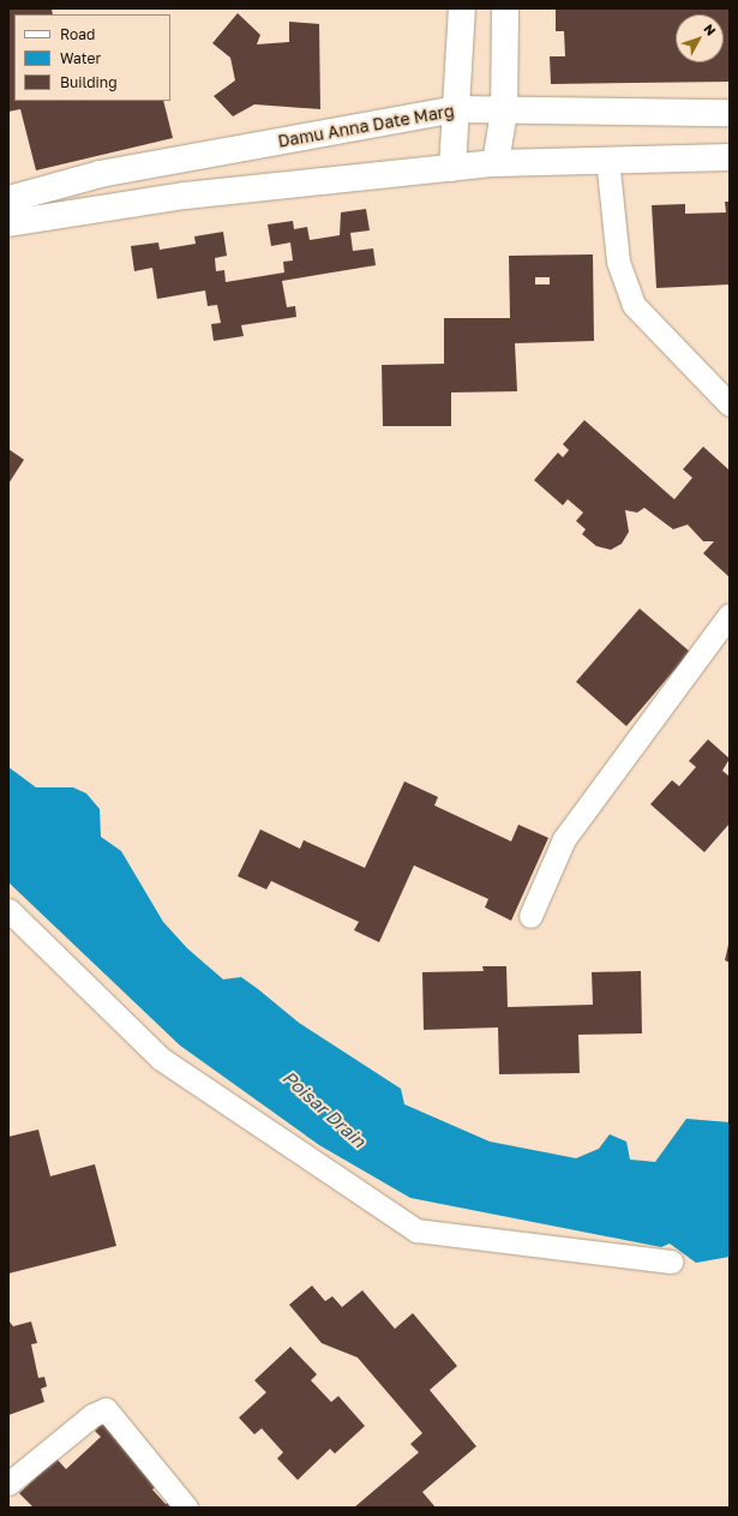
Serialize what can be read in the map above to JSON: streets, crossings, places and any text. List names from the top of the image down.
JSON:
{
  "streets": {
    "street": ["Damu Anna Date Marg"]
  },
  "water": ["Poisar Drain"],
  "legend": ["Road", "Water", "Building"],
  "north": "top right"
}
